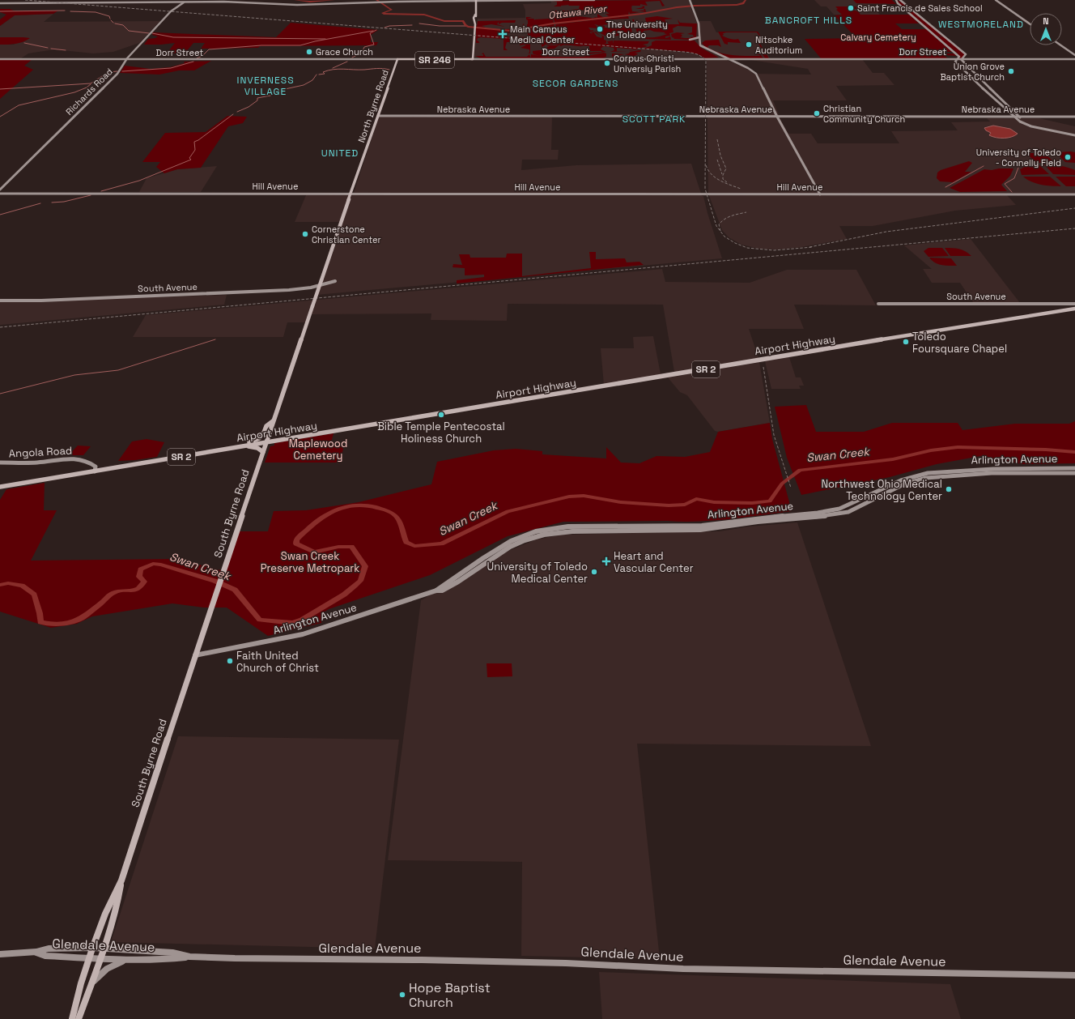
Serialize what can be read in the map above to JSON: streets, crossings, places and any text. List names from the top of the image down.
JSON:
{
  "streets": {
    "main road": [
      "Dorr Street",
      "SR 246",
      "North Byrne Road",
      "Airport Highway",
      "SR 2",
      "South Byrne Road"
    ],
    "street": [
      "Richards Road",
      "Nebraska Avenue",
      "Hill Avenue",
      "South Avenue",
      "Angola Road",
      "Arlington Avenue",
      "Glendale Avenue"
    ]
  },
  "crossings": [
    ["Dorr Street", "Richards Road"],
    ["Dorr Street", "North Byrne Road"],
    ["North Byrne Road", "Nebraska Avenue"],
    ["North Byrne Road", "Hill Avenue"],
    ["North Byrne Road", "South Byrne Road"],
    ["Hill Avenue", "South Byrne Road"],
    ["Airport Highway", "Angola Road"],
    ["Airport Highway", "South Byrne Road"],
    ["Arlington Avenue", "South Byrne Road"],
    ["South Byrne Road", "Glendale Avenue"]
  ],
  "districts": [
    "BANCROFT HILLS",
    "WESTMORELAND",
    "INVERNESS VILLAGE",
    "SECOR GARDENS",
    "SCOTT PARK",
    "UNITED"
  ],
  "water": ["Ottawa River", "Swan Creek"],
  "parks": ["Calvary Cemetery", "Maplewood Cemetery", "Swan Creek Preserve Metropark"],
  "places": {
    "other": [
      "Saint Francis de Sales School",
      "The University of Toledo",
      "Nitschke Auditorium",
      "Grace Church",
      "Corpus Christi Universiy Parish",
      "Union Grove Baptist Church",
      "Christian Community Church",
      "University of Toledo - Connelly Field",
      "Cornerstone Christian Center",
      "Toledo Foursquare Chapel",
      "Bible Temple Pentecostal Holiness Church",
      "Northwest Ohio Medical Technology Center",
      "University of Toledo Medical Center",
      "Faith United Church of Christ",
      "Hope Baptist Church"
    ],
    "health": ["Main Campus Medical Center", "Heart and Vascular Center"]
  },
  "north": "top"
}
